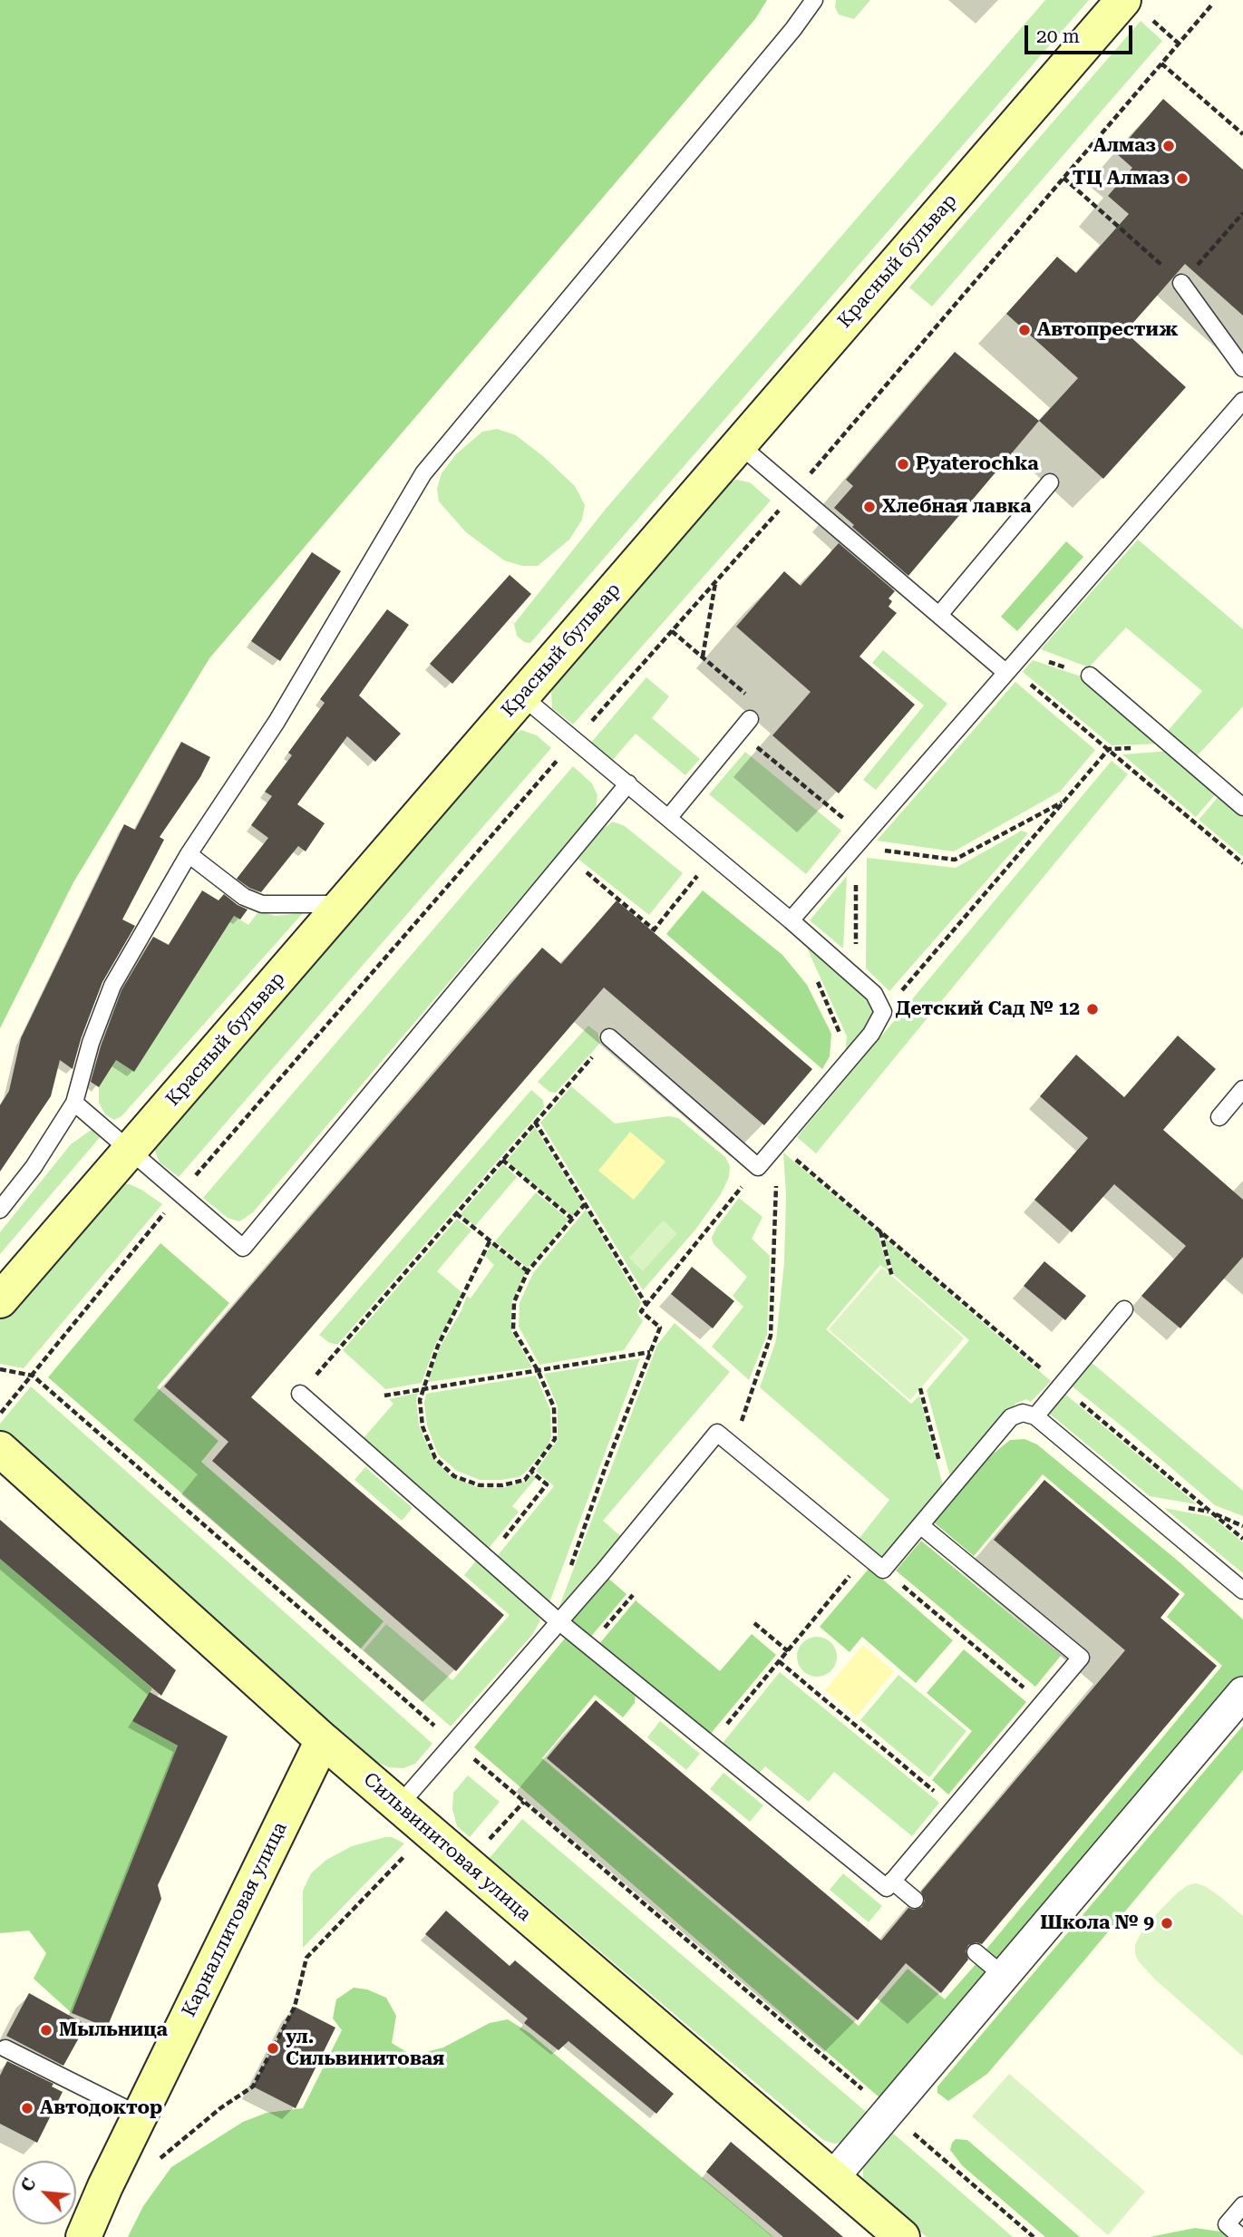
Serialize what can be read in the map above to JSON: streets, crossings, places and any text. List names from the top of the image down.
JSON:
{
  "streets": {
    "street": ["Красный бульвар", "Сильвинитовая улица", "Карналлитовая улица"]
  },
  "crossings": [
    ["Сильвинитовая улица", "Карналлитовая улица"]
  ],
  "places": [
    "Алмаз",
    "ТЦ Алмаз",
    "Автопрестиж",
    "Pyaterochka",
    "Хлебная лавка",
    "Детский Сад № 12",
    "Школа № 9",
    "Мыльница",
    "ул. Сильвинитовая",
    "Автодоктор"
  ],
  "scale_bar": "20 m",
  "north": "top left"
}
